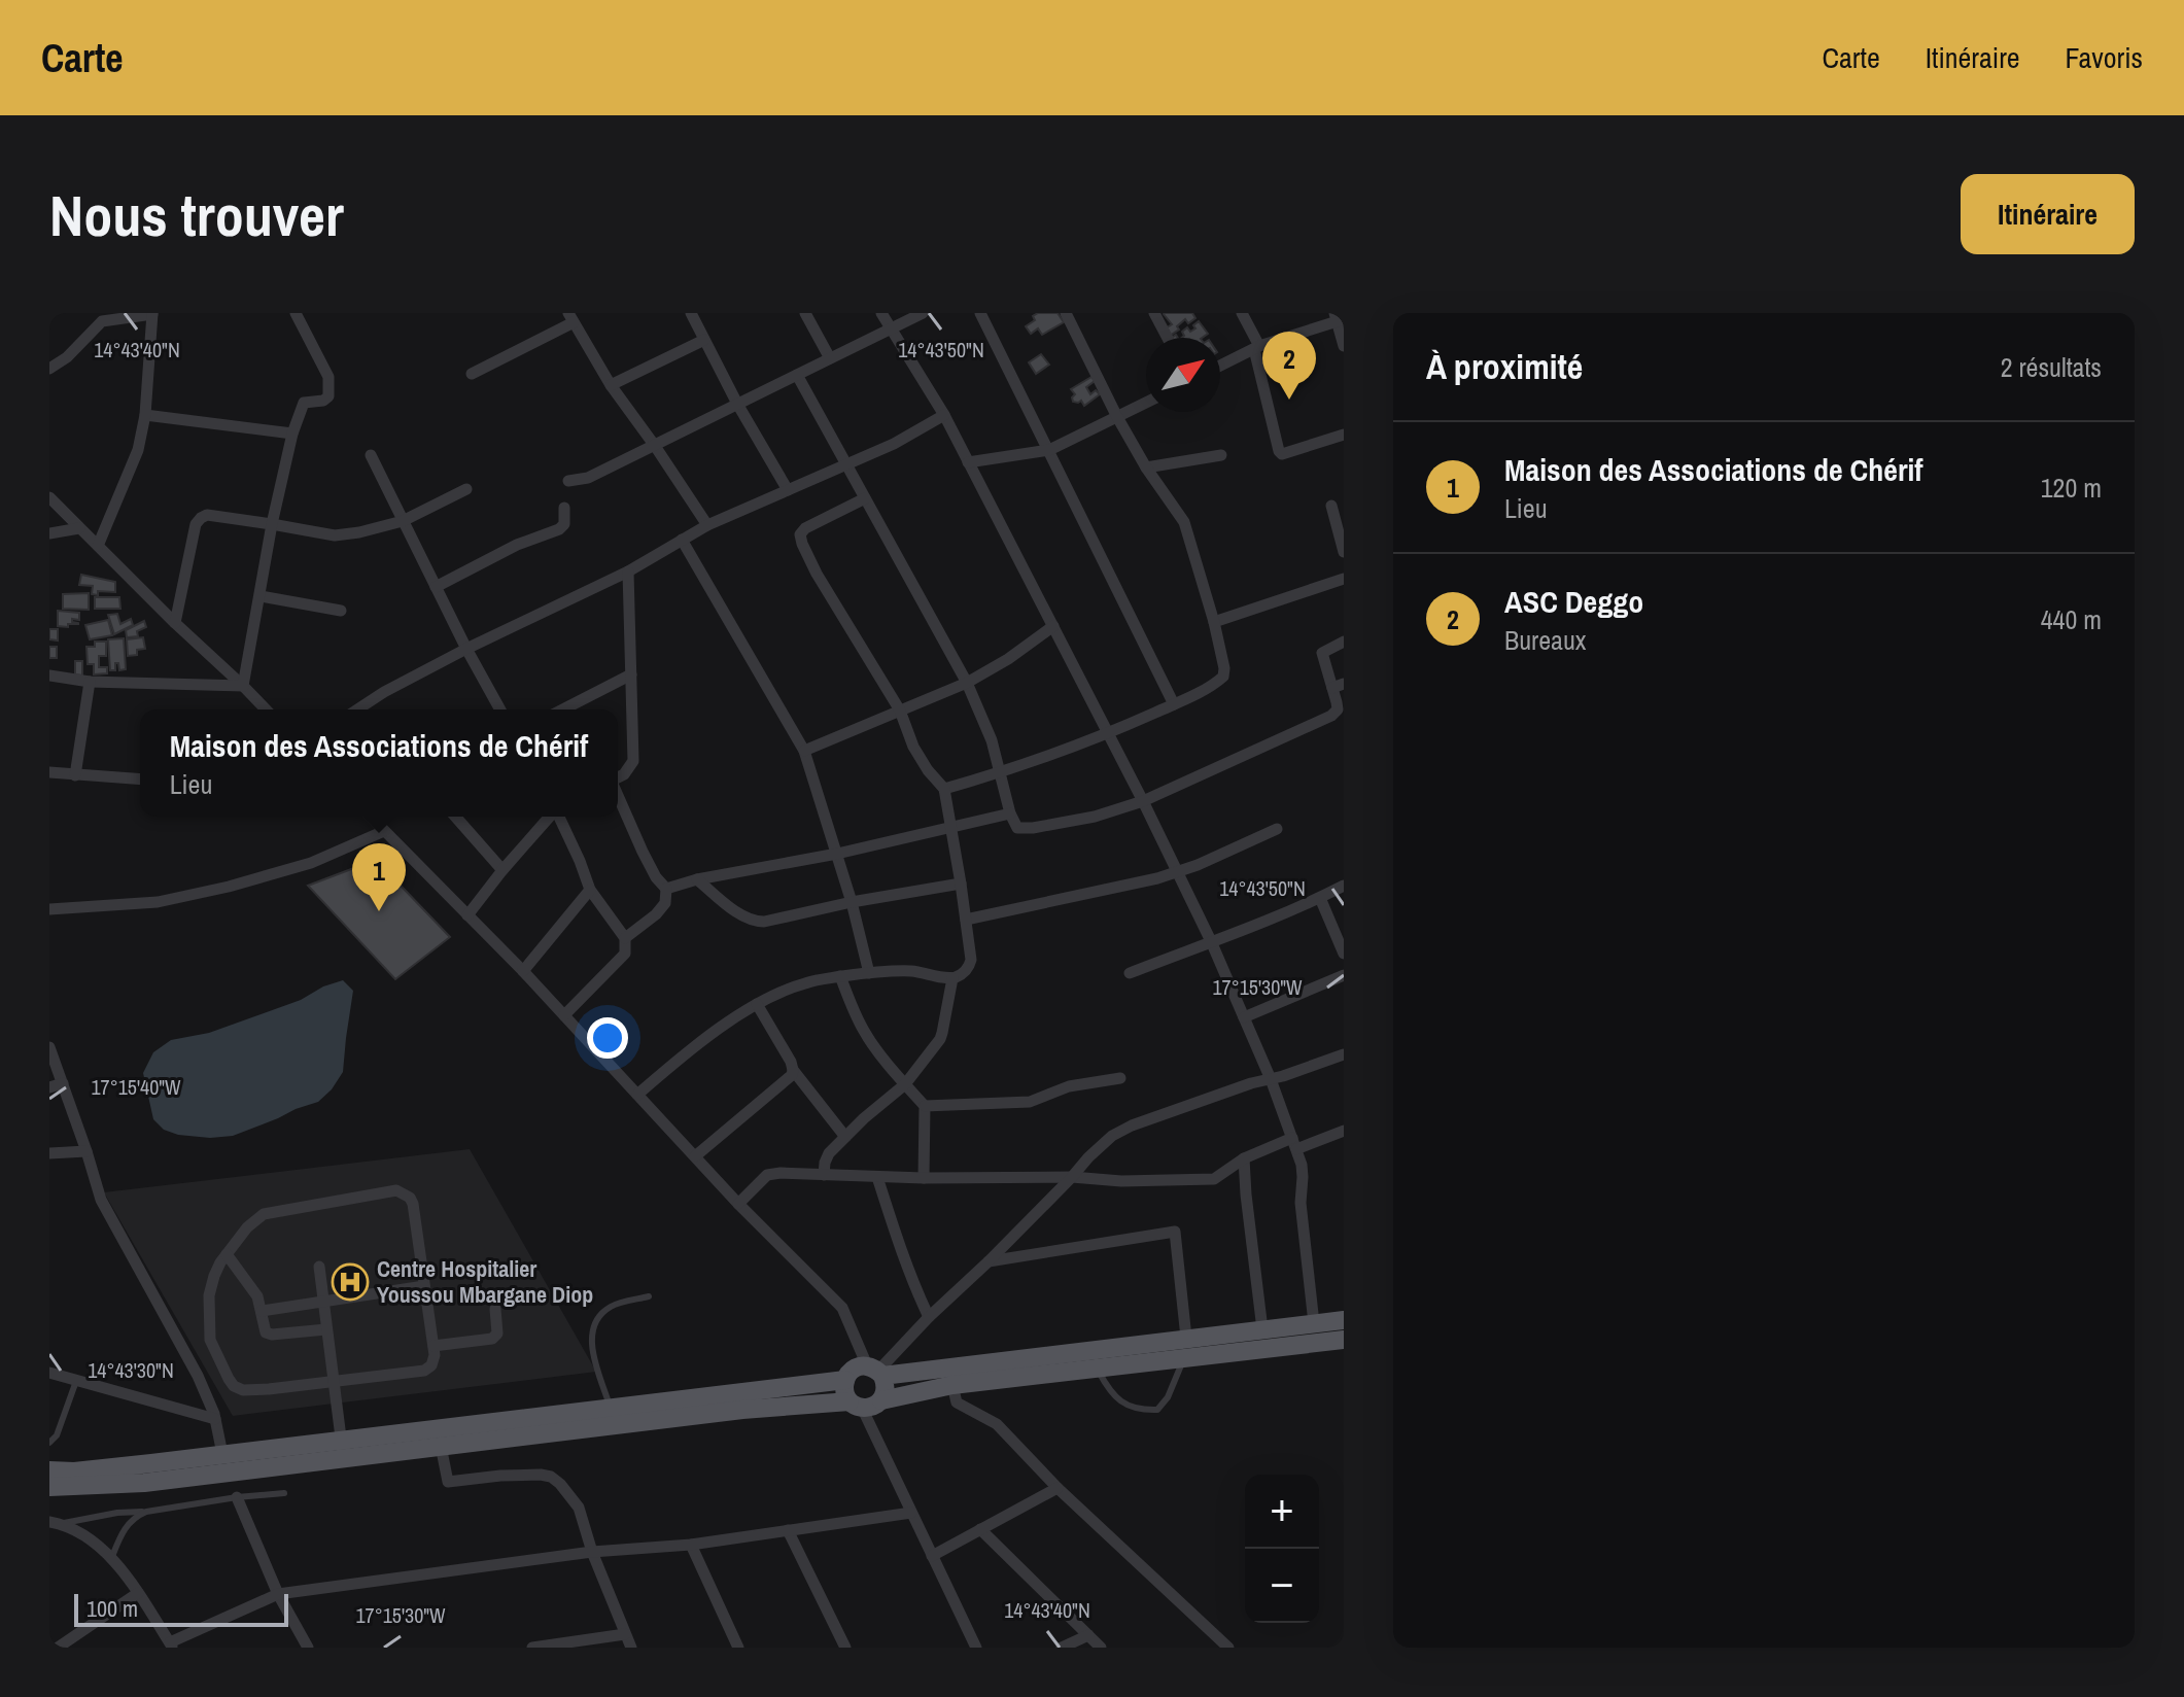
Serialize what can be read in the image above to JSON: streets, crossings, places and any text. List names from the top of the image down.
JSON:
{
  "places": {
    "hospital": ["Centre Hospitalier Youssou Mbargane Diop"]
  },
  "scale_bar": "100 m",
  "north": "top right",
  "page": {
    "header": "Carte",
    "nav": ["Carte", "Itinéraire", "Favoris"],
    "buttons": "Itinéraire",
    "title": "Nous trouver",
    "heading": ["À proximité", "2 résultats"],
    "pins": ["2", "1"],
    "list": [
      {
        "mark": "1",
        "name": "Maison des Associations de Chérif",
        "note": "Lieu",
        "value": "120 m"
      },
      {
        "mark": "2",
        "name": "ASC Deggo",
        "note": "Bureaux",
        "value": "440 m"
      }
    ],
    "popup": ["Maison des Associations de Chérif", "Lieu"],
    "map_buttons": ["+", "−"],
    "scale": "100 m"
  },
  "coordinates": [
    "14°43'40\"N",
    "14°43'50\"N",
    "17°15'30\"W",
    "17°15'40\"W",
    "14°43'30\"N"
  ]
}
